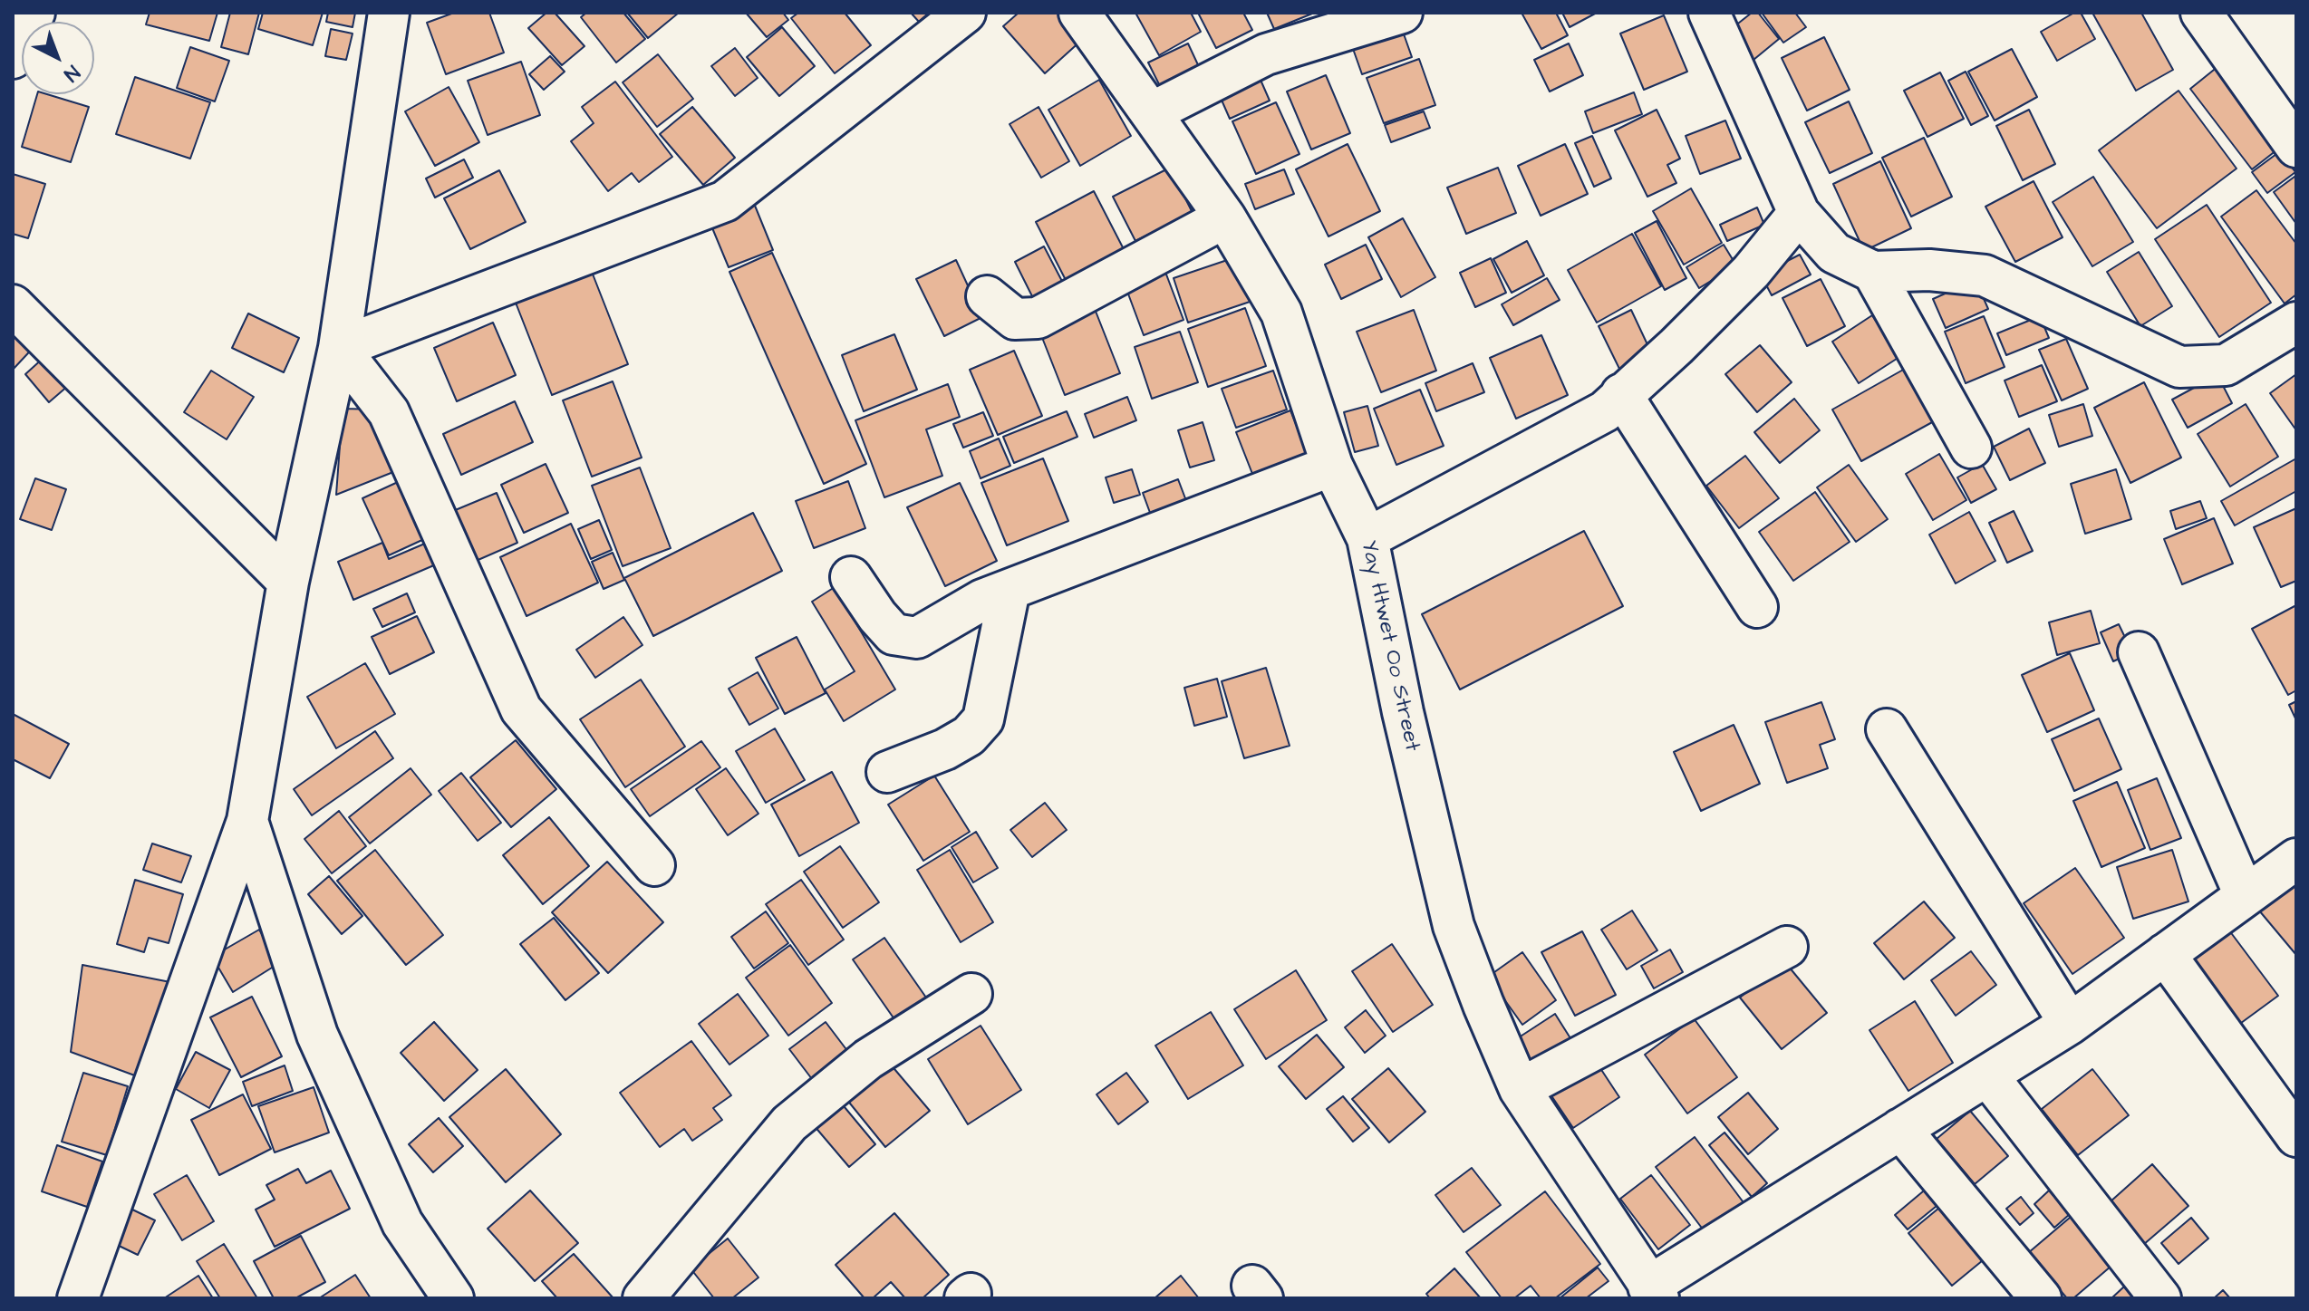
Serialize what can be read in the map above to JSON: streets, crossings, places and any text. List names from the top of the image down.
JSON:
{
  "streets": {
    "street": ["Yay Htwet Oo Street"]
  },
  "north": "bottom right"
}
